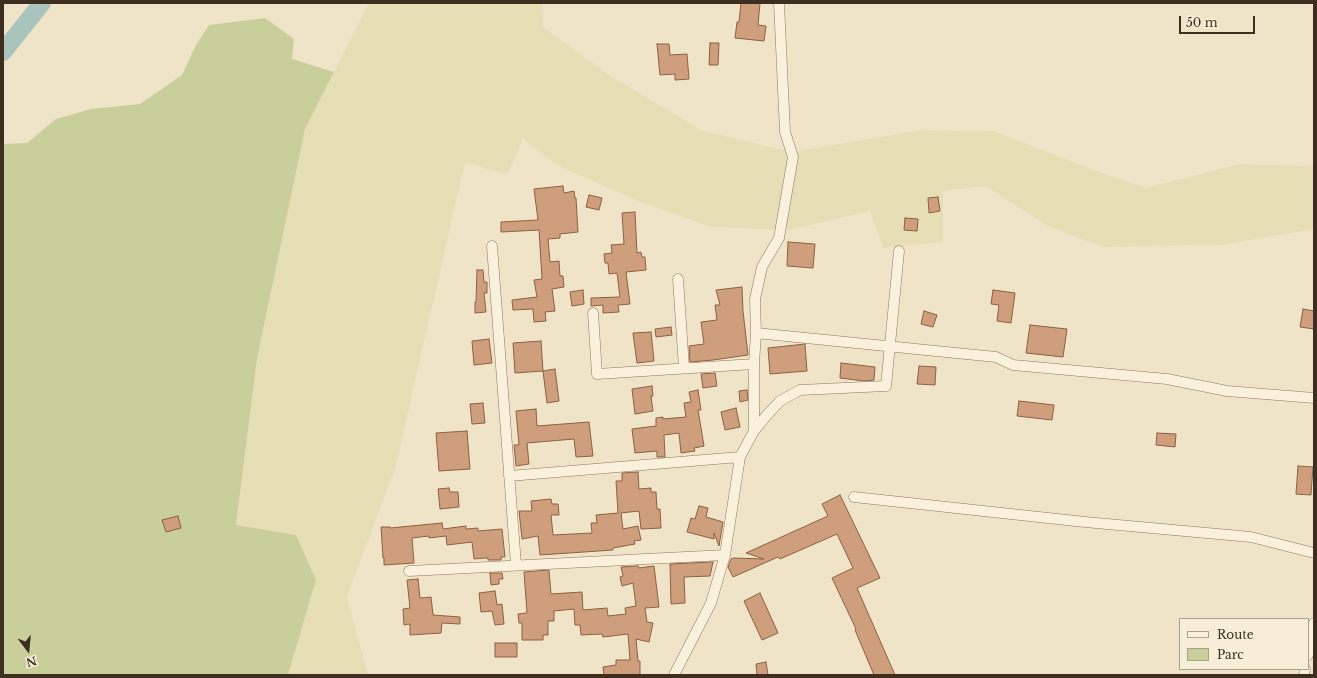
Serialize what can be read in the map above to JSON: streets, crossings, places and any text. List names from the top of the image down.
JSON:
{
  "legend": ["Route", "Parc"],
  "scale_bar": "50 m",
  "north": "bottom"
}
